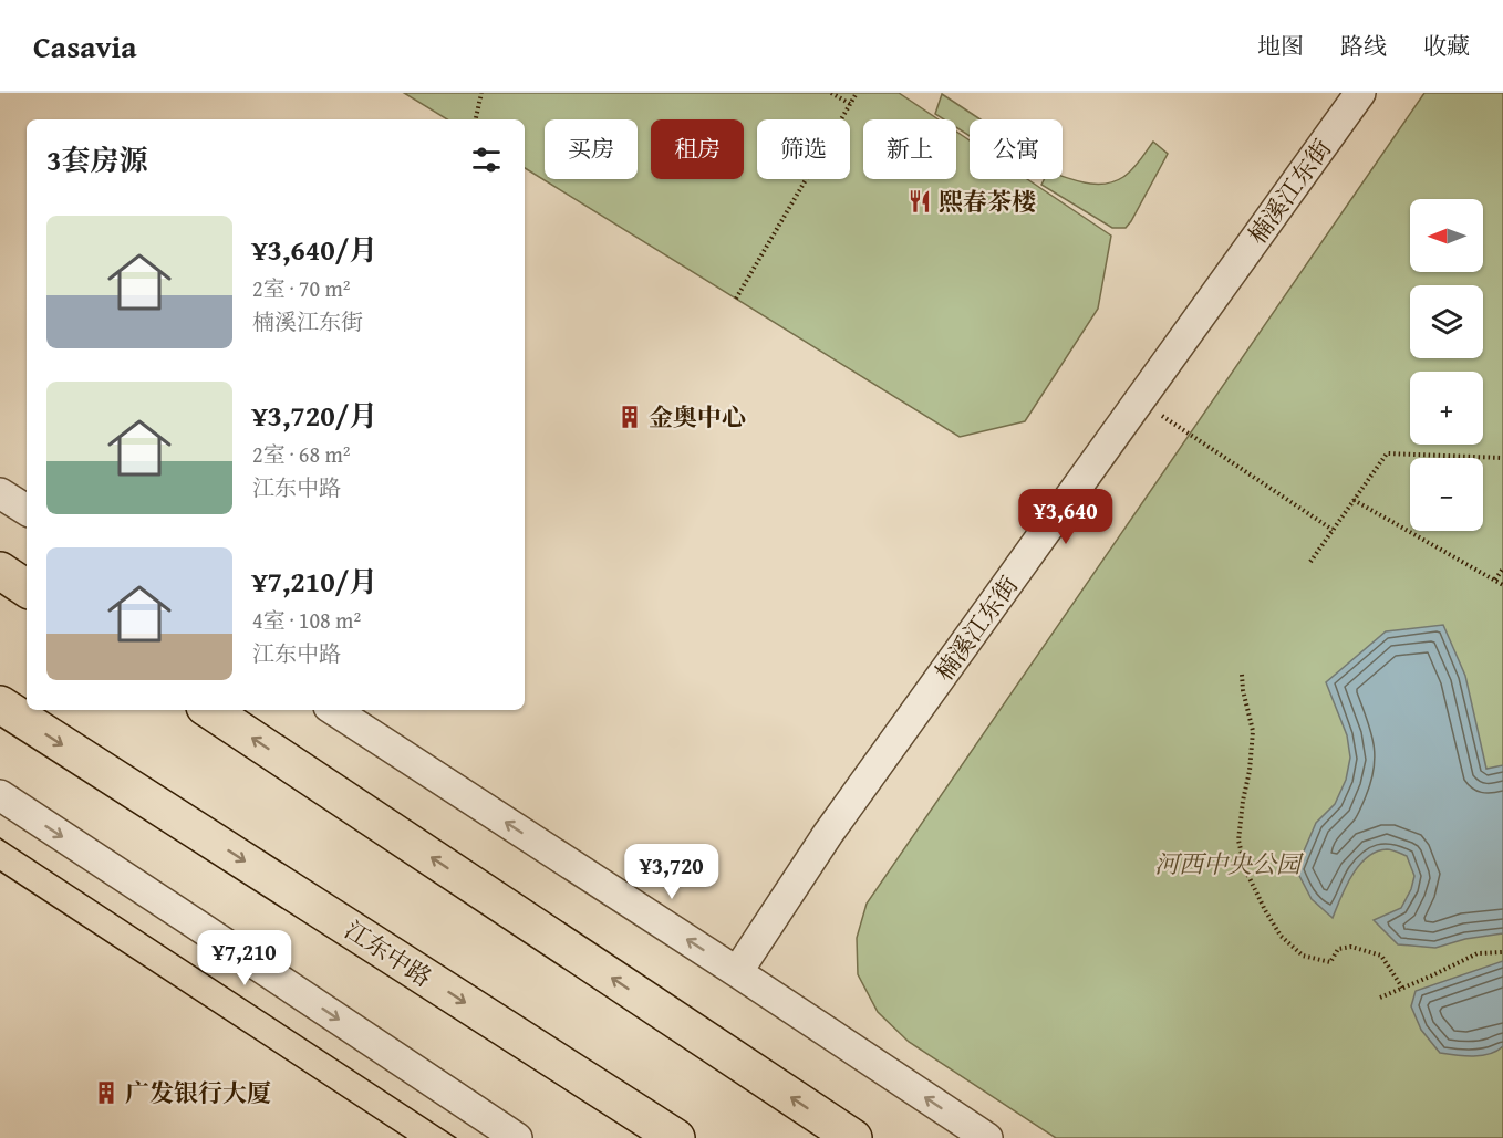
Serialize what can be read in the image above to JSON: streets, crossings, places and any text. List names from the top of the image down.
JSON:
{
  "streets": {
    "main road": ["江东中路"],
    "street": ["楠溪江东街"]
  },
  "parks": ["河西中央公园"],
  "places": {
    "restaurant": ["熙春茶楼"],
    "building": ["金奥中心", "广发银行大厦"]
  },
  "north": "left",
  "page": {
    "header": "Casavia",
    "nav": ["地图", "路线", "收藏"],
    "chip": [
      "买房",
      "租房",
      "筛选",
      "新上",
      "公寓"
    ],
    "heading": "3套房源",
    "map_buttons": ["+", "−"],
    "list": [
      {
        "name": "¥3,640/月",
        "note": "2室 · 70 m² · 楠溪江东街"
      },
      {
        "name": "¥3,720/月",
        "note": "2室 · 68 m² · 江东中路"
      },
      {
        "name": "¥7,210/月",
        "note": "4室 · 108 m² · 江东中路"
      }
    ],
    "price": ["¥3,640", "¥3,720", "¥7,210"]
  }
}
